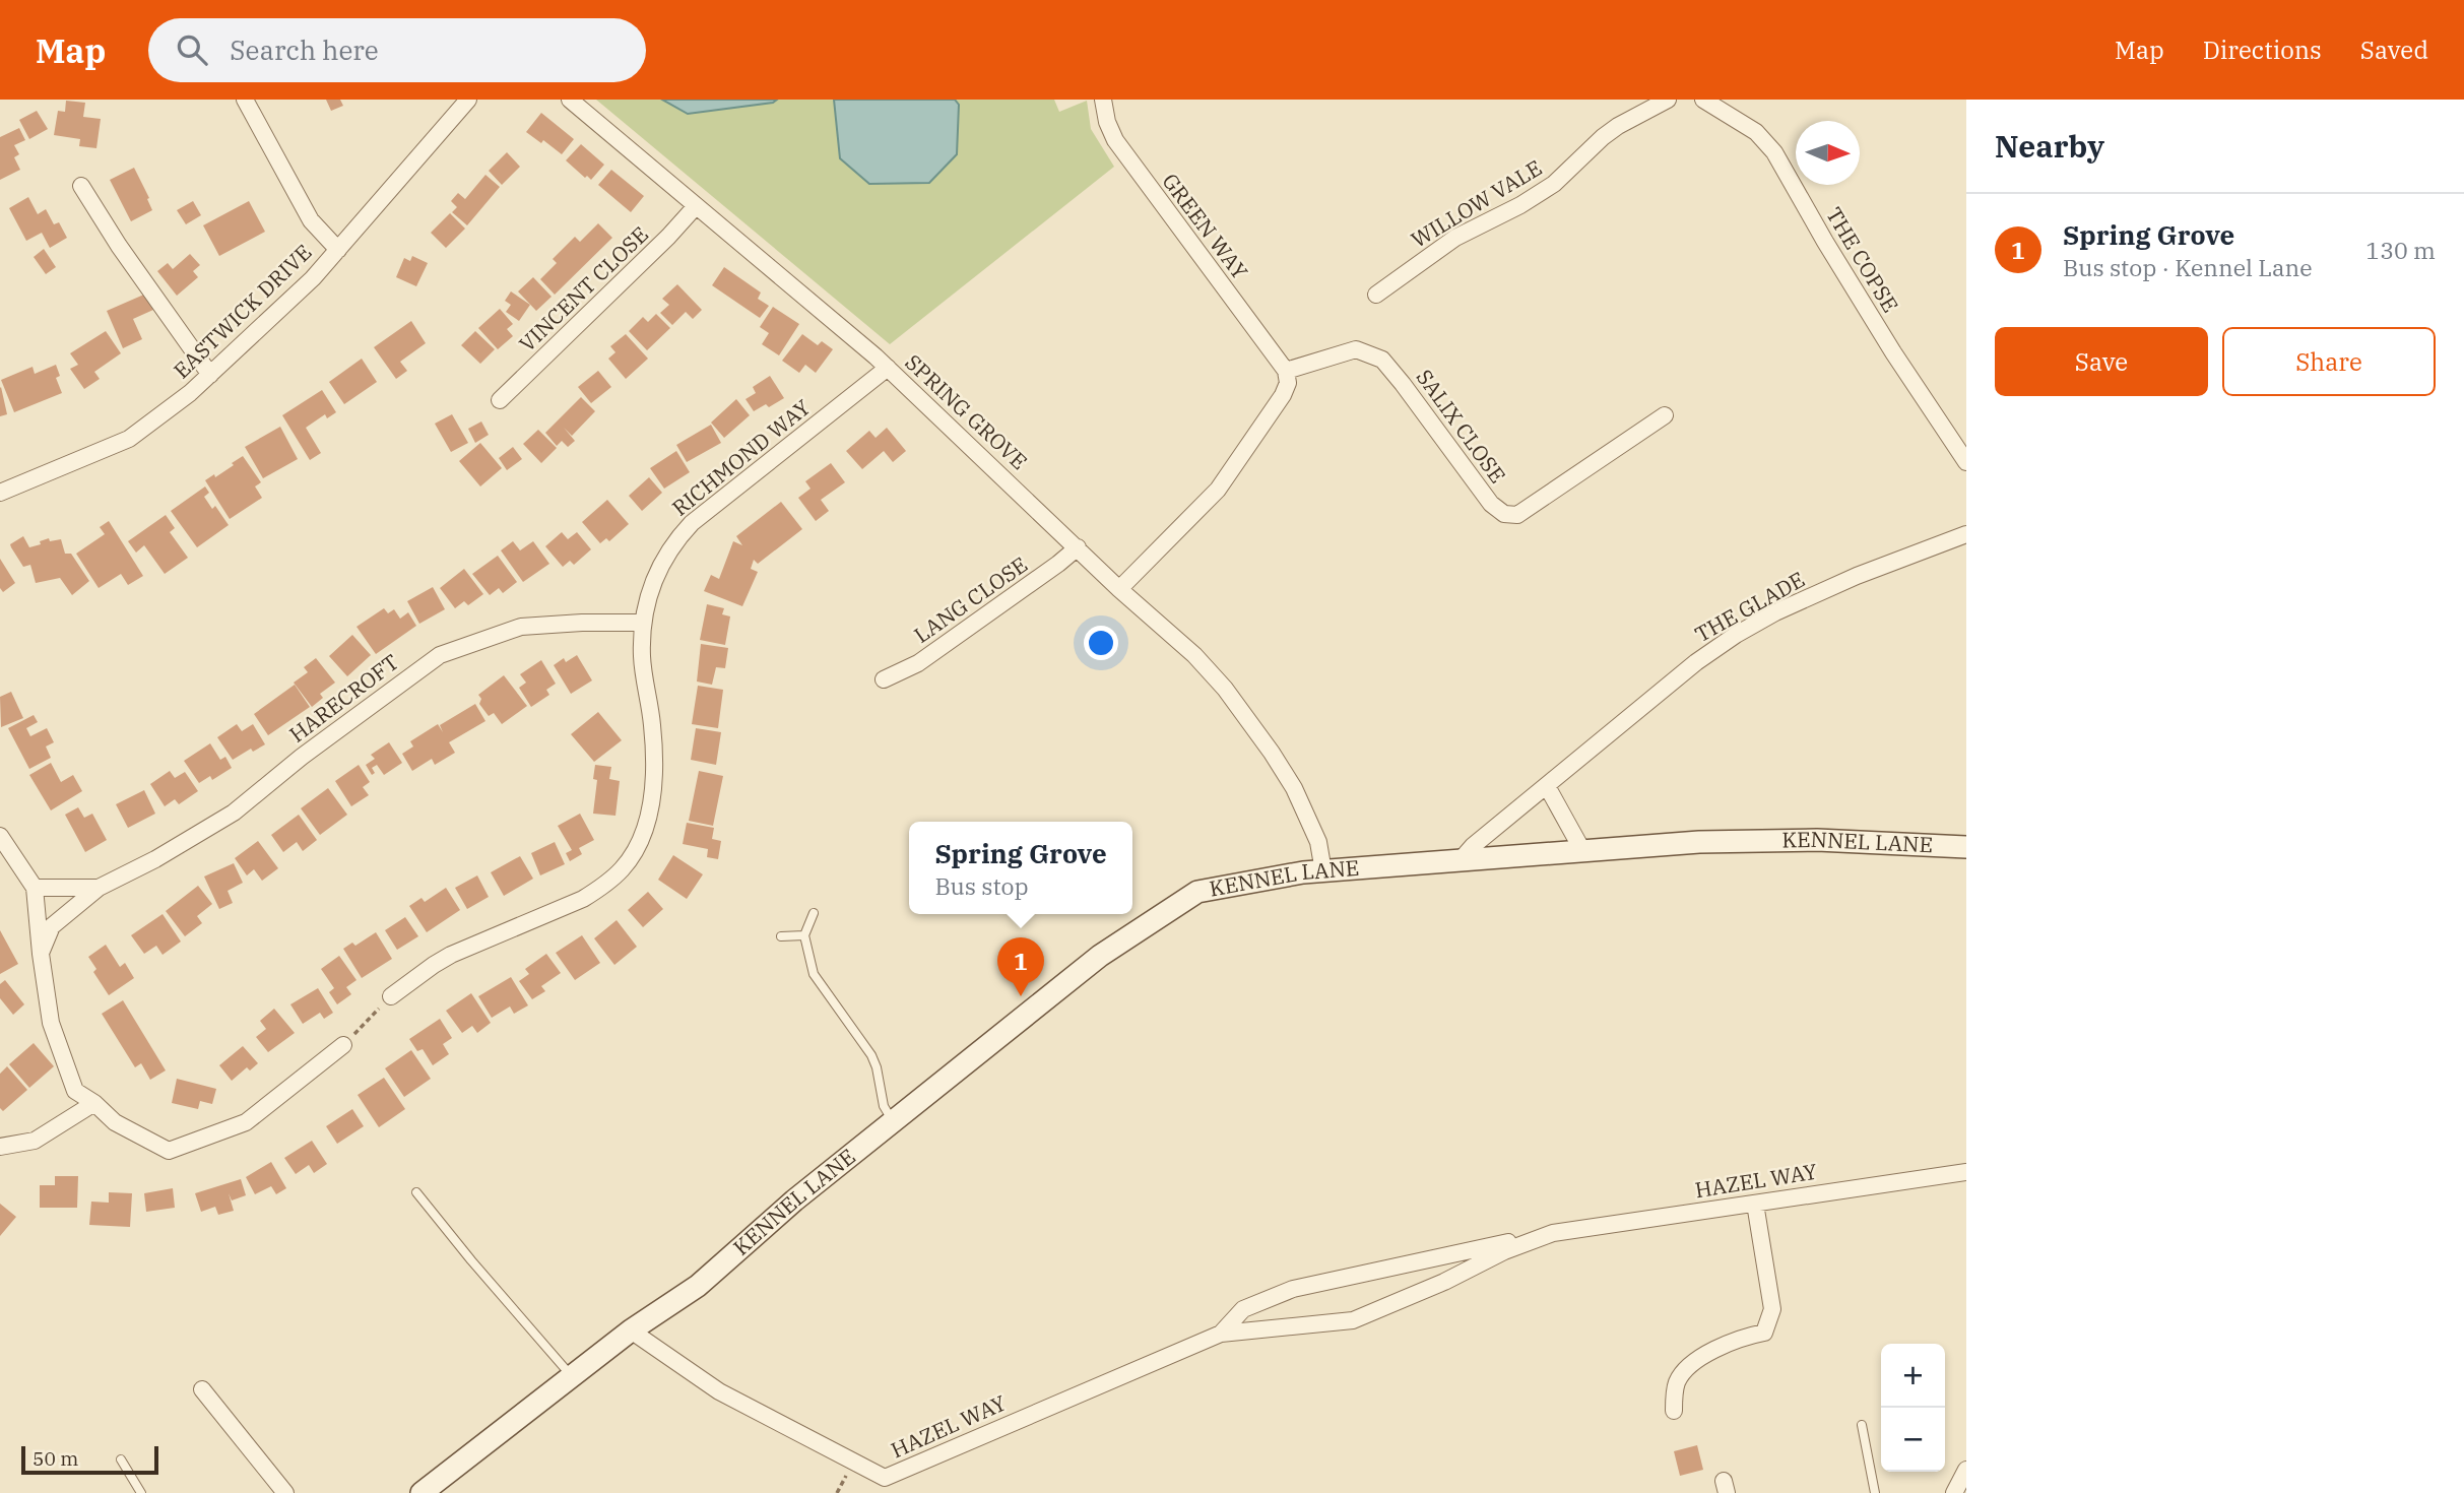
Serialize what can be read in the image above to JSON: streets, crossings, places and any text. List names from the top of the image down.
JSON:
{
  "streets": {
    "street": [
      "WILLOW VALE",
      "GREEN WAY",
      "THE COPSE",
      "VINCENT CLOSE",
      "EASTWICK DRIVE",
      "SPRING GROVE",
      "SALIX CLOSE",
      "RICHMOND WAY",
      "LANG CLOSE",
      "THE GLADE",
      "HARECROFT",
      "KENNEL LANE",
      "HAZEL WAY"
    ]
  },
  "crossings": [
    ["GREEN WAY", "SALIX CLOSE"],
    ["VINCENT CLOSE", "SPRING GROVE"],
    ["SPRING GROVE", "RICHMOND WAY"],
    ["SPRING GROVE", "LANG CLOSE"],
    ["SPRING GROVE", "KENNEL LANE"],
    ["RICHMOND WAY", "HARECROFT"],
    ["THE GLADE", "KENNEL LANE"],
    ["KENNEL LANE", "HAZEL WAY"]
  ],
  "scale_bar": "50 m",
  "north": "right",
  "page": {
    "header": "Map",
    "search": "Search here",
    "nav": ["Map", "Directions", "Saved"],
    "heading": "Nearby",
    "list": [
      {
        "mark": "1",
        "name": "Spring Grove",
        "note": "Bus stop · Kennel Lane",
        "value": "130 m"
      }
    ],
    "buttons": ["Save", "Share"],
    "popup": ["Spring Grove", "Bus stop"],
    "pins": "1",
    "map_buttons": ["+", "−"],
    "scale": "50 m"
  }
}
